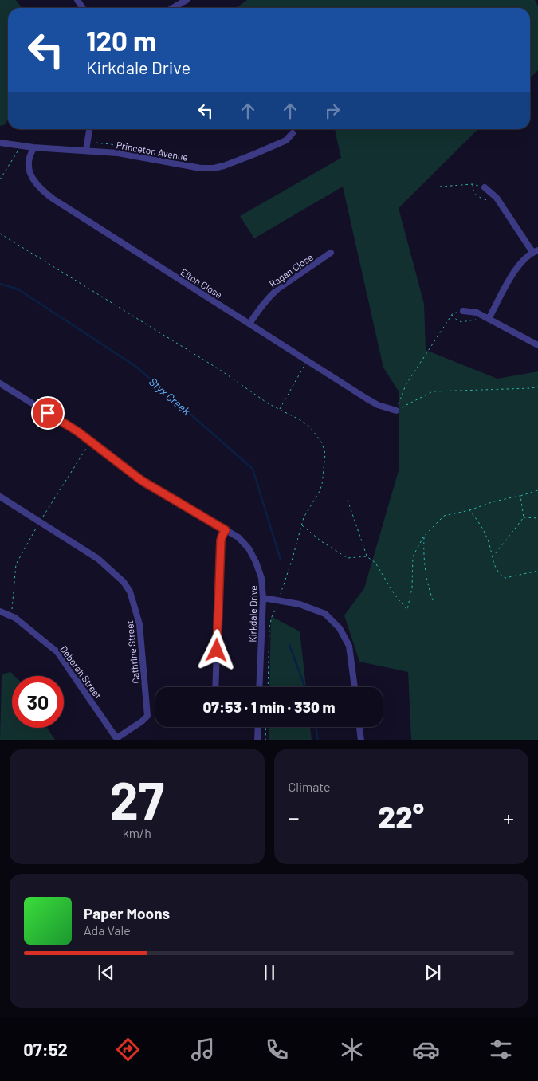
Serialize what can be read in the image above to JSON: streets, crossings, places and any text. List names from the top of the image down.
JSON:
{
  "streets": {
    "street": [
      "Princeton Avenue",
      "Ragan Close",
      "Elton Close",
      "Kirkdale Drive",
      "Cathrine Street",
      "Deborah Street"
    ]
  },
  "crossings": [
    ["Princeton Avenue", "Elton Close"],
    ["Ragan Close", "Elton Close"],
    ["Cathrine Street", "Deborah Street"]
  ],
  "water": ["Styx Creek"],
  "page": {
    "turn": ["120 m", "Kirkdale Drive"],
    "limit": "30",
    "trip": "07:53 · 1 min · 330 m",
    "tile": [
      ["27", "km/h"],
      "Climate"
    ],
    "heat": ["−", "22°", "+"],
    "song": ["Paper Moons", "Ada Vale"],
    "tabs": "07:52"
  }
}
